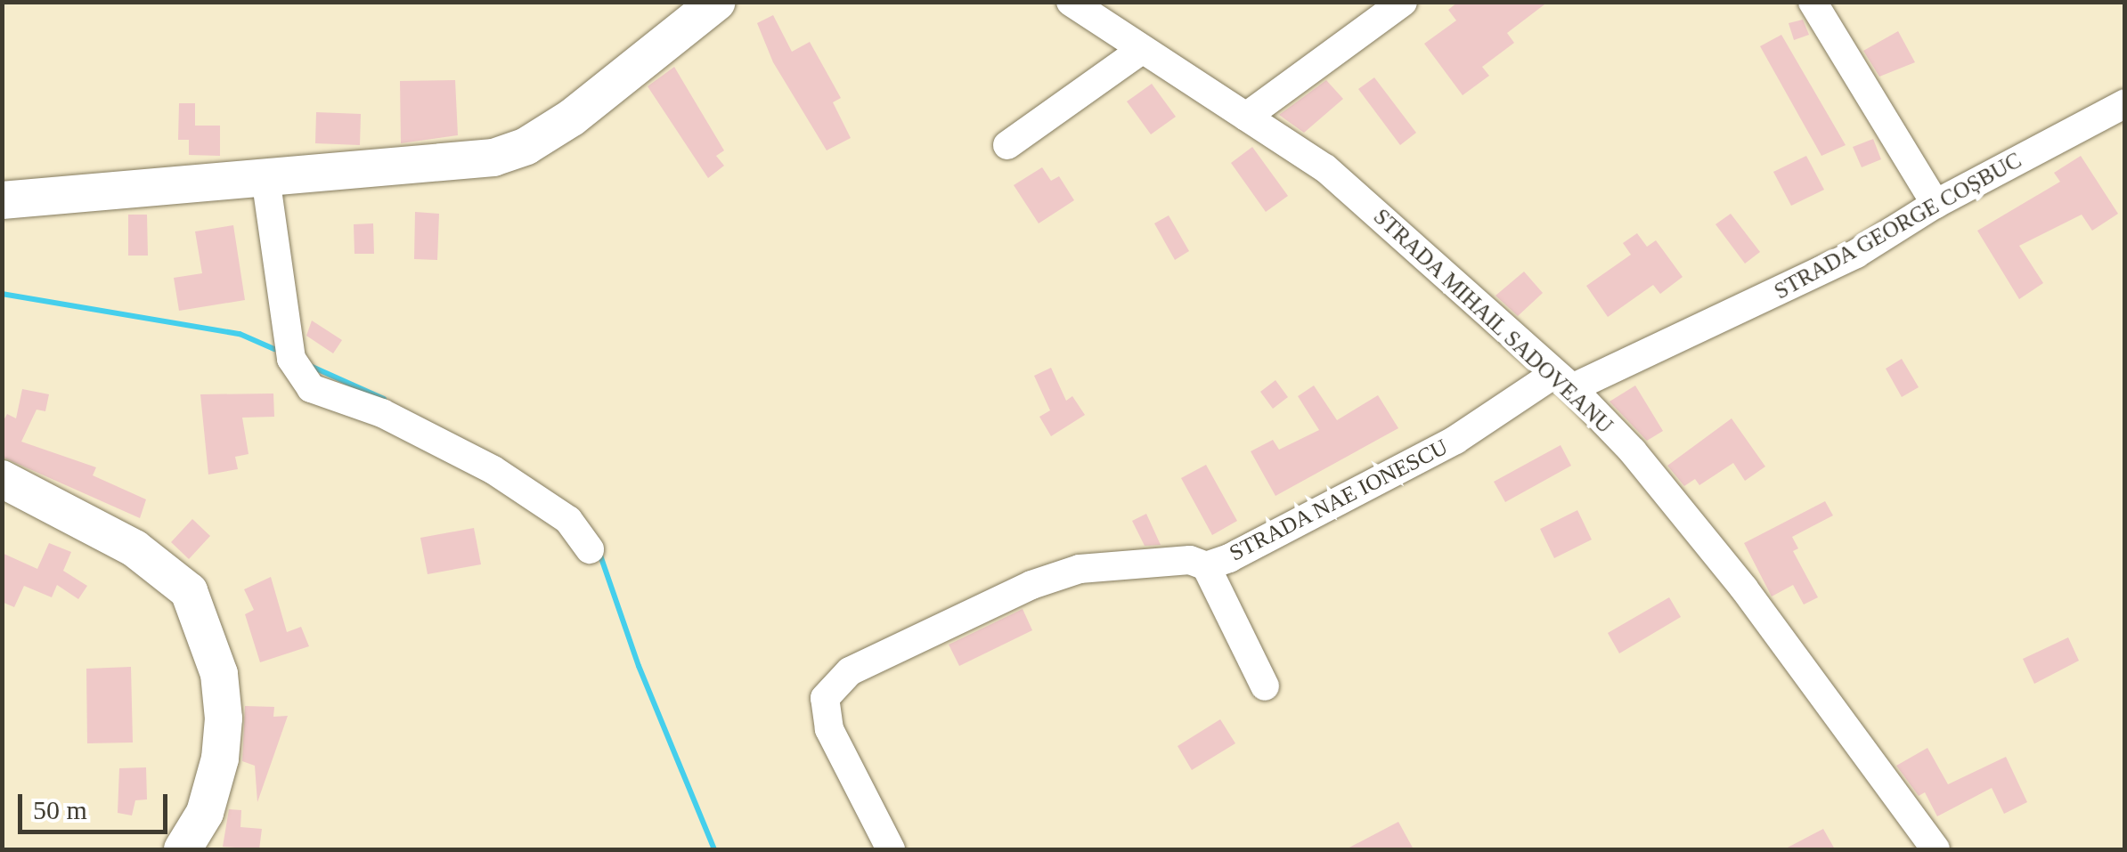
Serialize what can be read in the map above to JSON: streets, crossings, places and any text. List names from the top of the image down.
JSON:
{
  "streets": {
    "street": ["STRADA GEORGE COȘBUC", "STRADA MIHAIL SADOVEANU", "STRADA NAE IONESCU"]
  },
  "crossings": [
    ["STRADA GEORGE COȘBUC", "STRADA MIHAIL SADOVEANU"],
    ["STRADA GEORGE COȘBUC", "STRADA NAE IONESCU"],
    ["STRADA MIHAIL SADOVEANU", "STRADA NAE IONESCU"]
  ],
  "scale_bar": "50 m"
}
